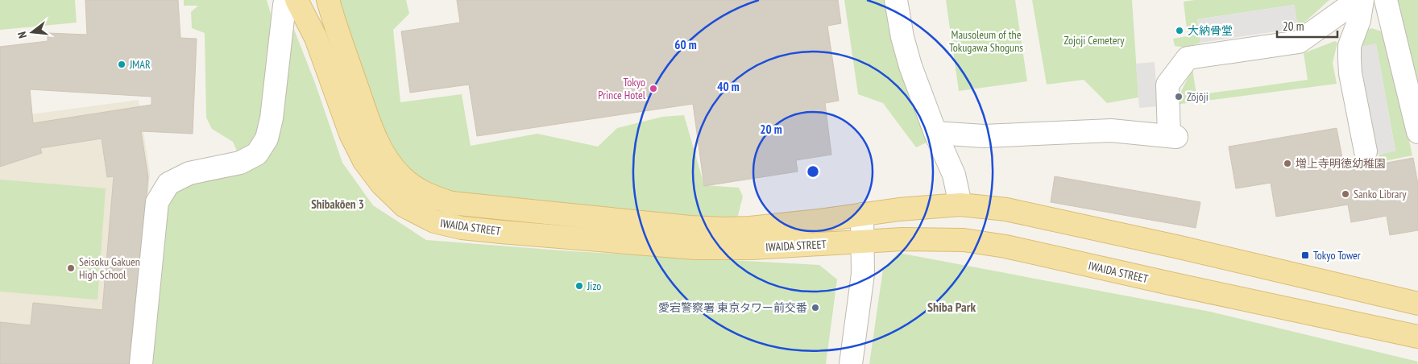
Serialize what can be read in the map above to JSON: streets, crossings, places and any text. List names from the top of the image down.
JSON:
{
  "streets": {
    "main road": ["IWAIDA STREET"]
  },
  "districts": ["Shibakōen 3", "Shiba Park"],
  "parks": ["Mausoleum of the Tokugawa Shoguns", "Zojoji Cemetery"],
  "places": {
    "other": [
      "大納骨堂",
      "JMAR",
      "Tokyo Prince Hotel",
      "Zōjōji",
      "増上寺明徳幼稚園",
      "Sanko Library",
      "Seisoku Gakuen High School",
      "Jizo",
      "愛宕警察署 東京タワー前交番"
    ],
    "transit": ["Tokyo Tower"]
  },
  "scale_bar": "20 m",
  "north": "left",
  "rings": ["60 m", "40 m", "20 m"]
}
